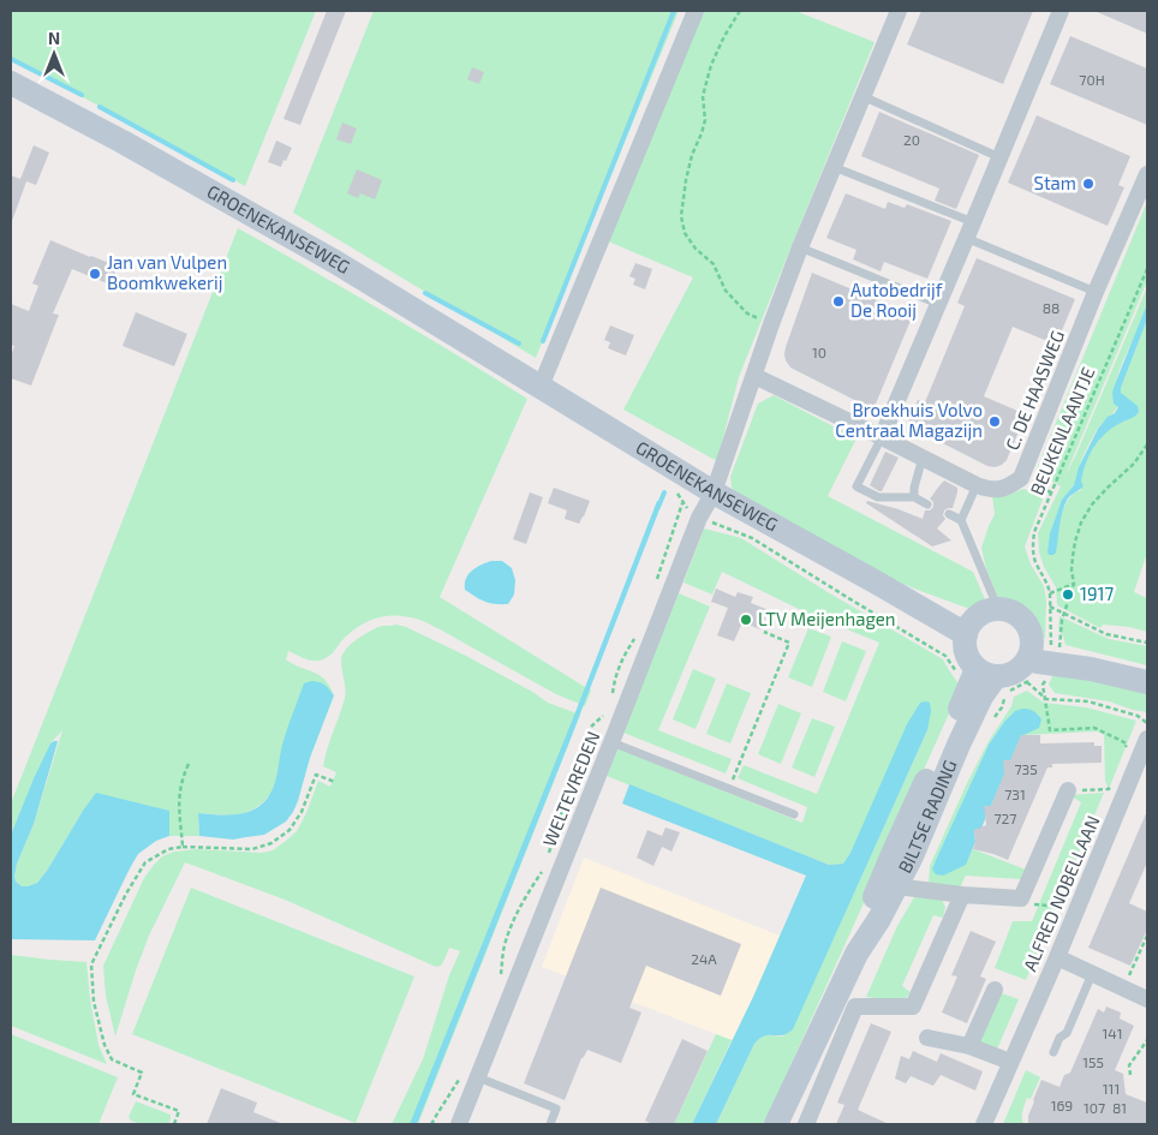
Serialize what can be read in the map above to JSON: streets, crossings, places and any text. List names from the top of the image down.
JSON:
{
  "streets": {
    "street": [
      "GROENEKANSEWEG",
      "C. DE HAASWEG",
      "WELTEVREDEN",
      "BILTSE RADING",
      "ALFRED NOBELLAAN"
    ],
    "path": ["BEUKENLAANTJE"]
  },
  "crossings": [
    ["GROENEKANSEWEG", "WELTEVREDEN"],
    ["GROENEKANSEWEG", "BILTSE RADING"],
    ["C. DE HAASWEG", "WELTEVREDEN"],
    ["BILTSE RADING", "ALFRED NOBELLAAN"]
  ],
  "places": [
    "Stam",
    "Jan van Vulpen Boomkwekerij",
    "Autobedrijf De Rooij",
    "Broekhuis Volvo Centraal Magazijn",
    "1917",
    "LTV Meijenhagen"
  ],
  "house_numbers": [
    "70H",
    "20",
    "88",
    "10",
    "735",
    "731",
    "727",
    "24A",
    "141",
    "155",
    "111",
    "169",
    "107",
    "81"
  ],
  "north": "top"
}
